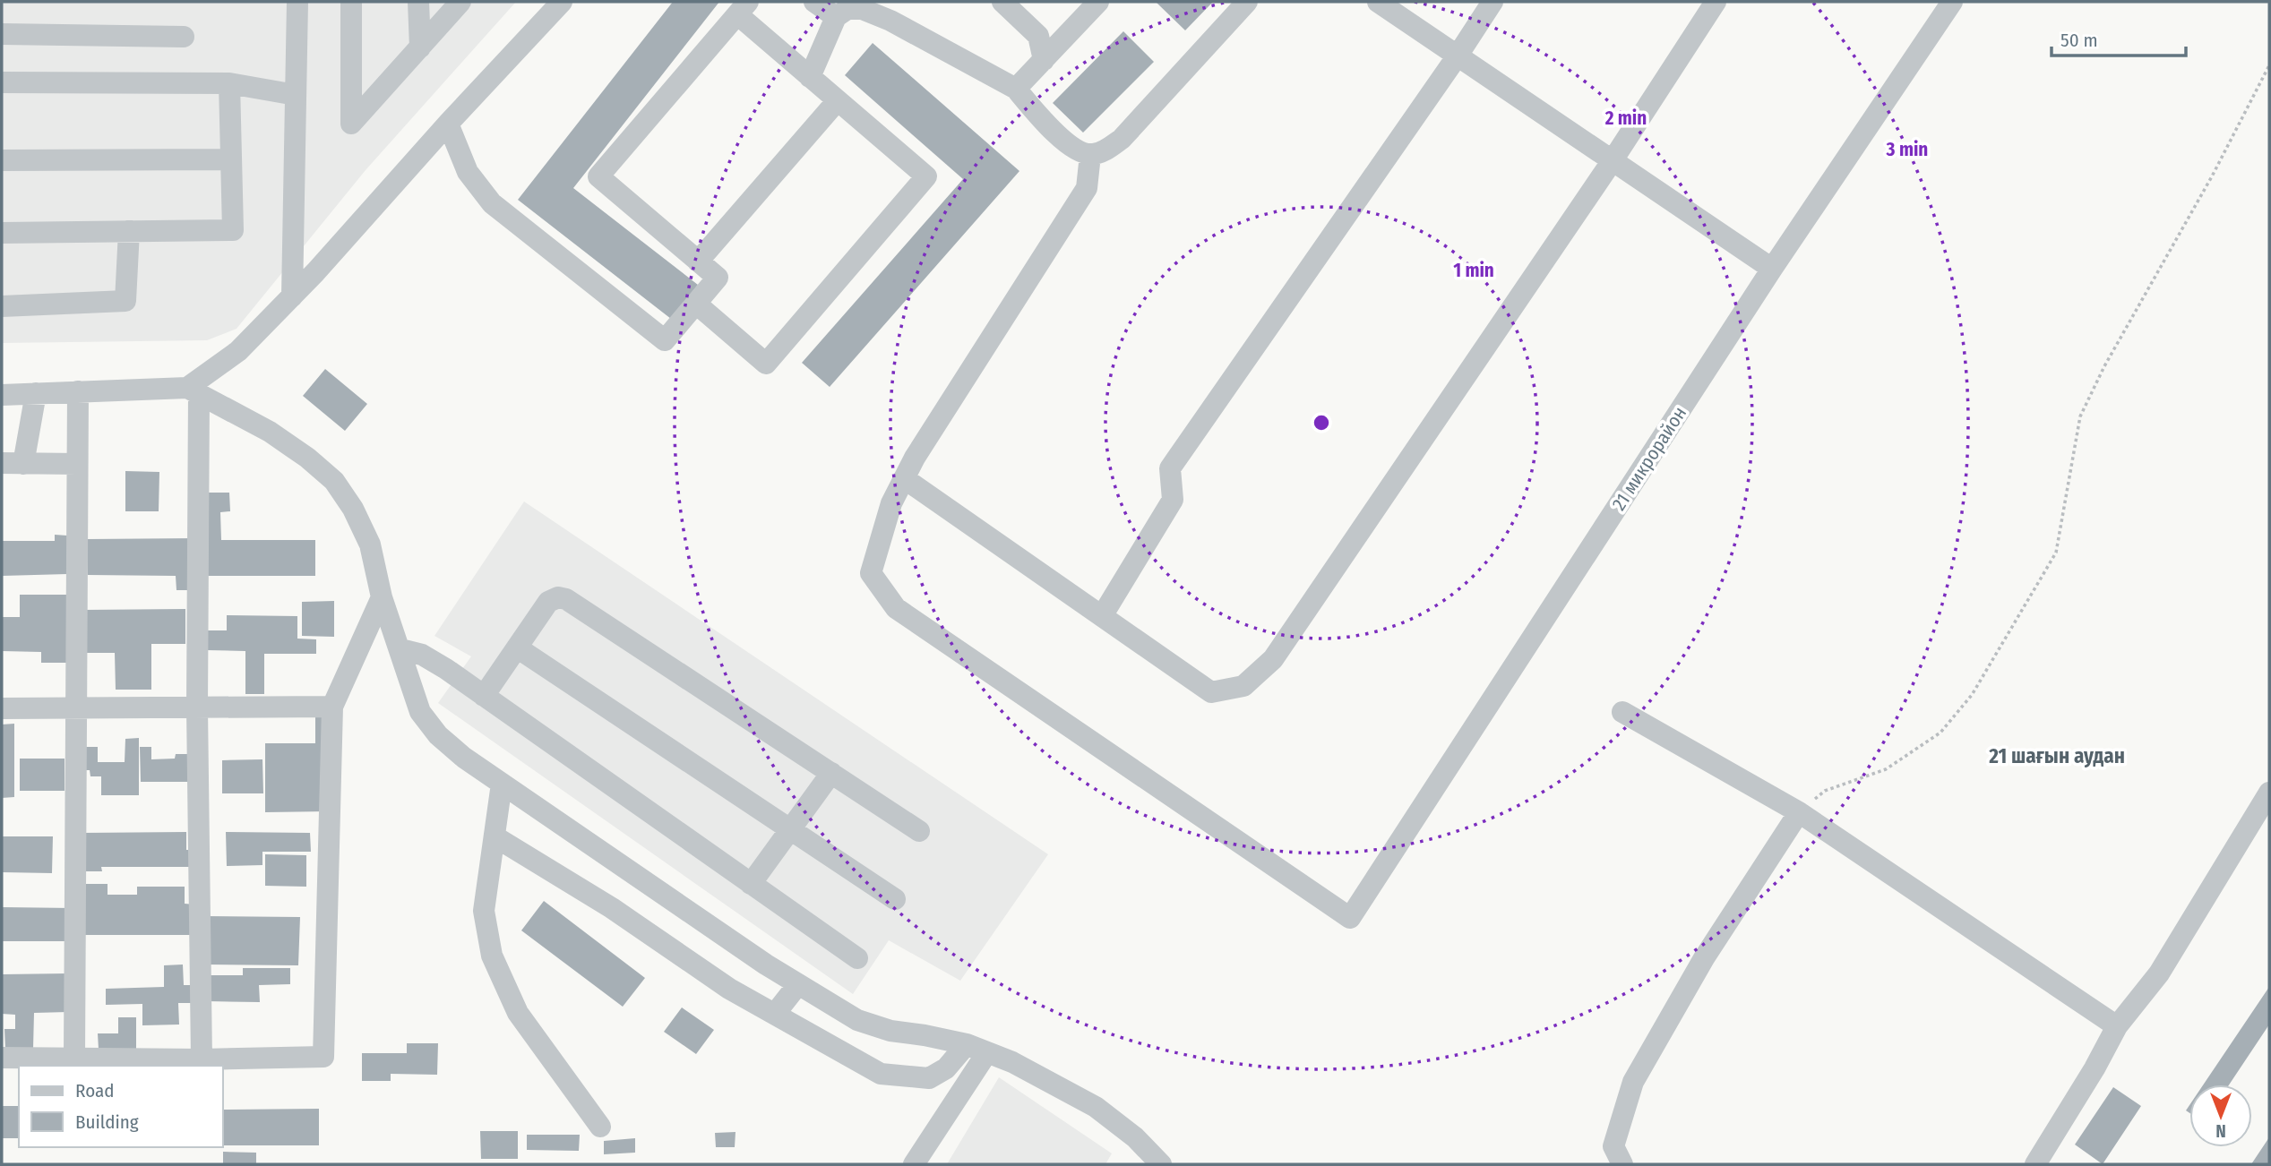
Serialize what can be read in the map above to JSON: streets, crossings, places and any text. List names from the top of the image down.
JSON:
{
  "streets": {
    "street": ["21 микрорайон"]
  },
  "districts": ["21 шағын аудан"],
  "legend": ["Road", "Building"],
  "scale_bar": "50 m",
  "north": "bottom",
  "rings": ["2 min", "3 min", "1 min"]
}
